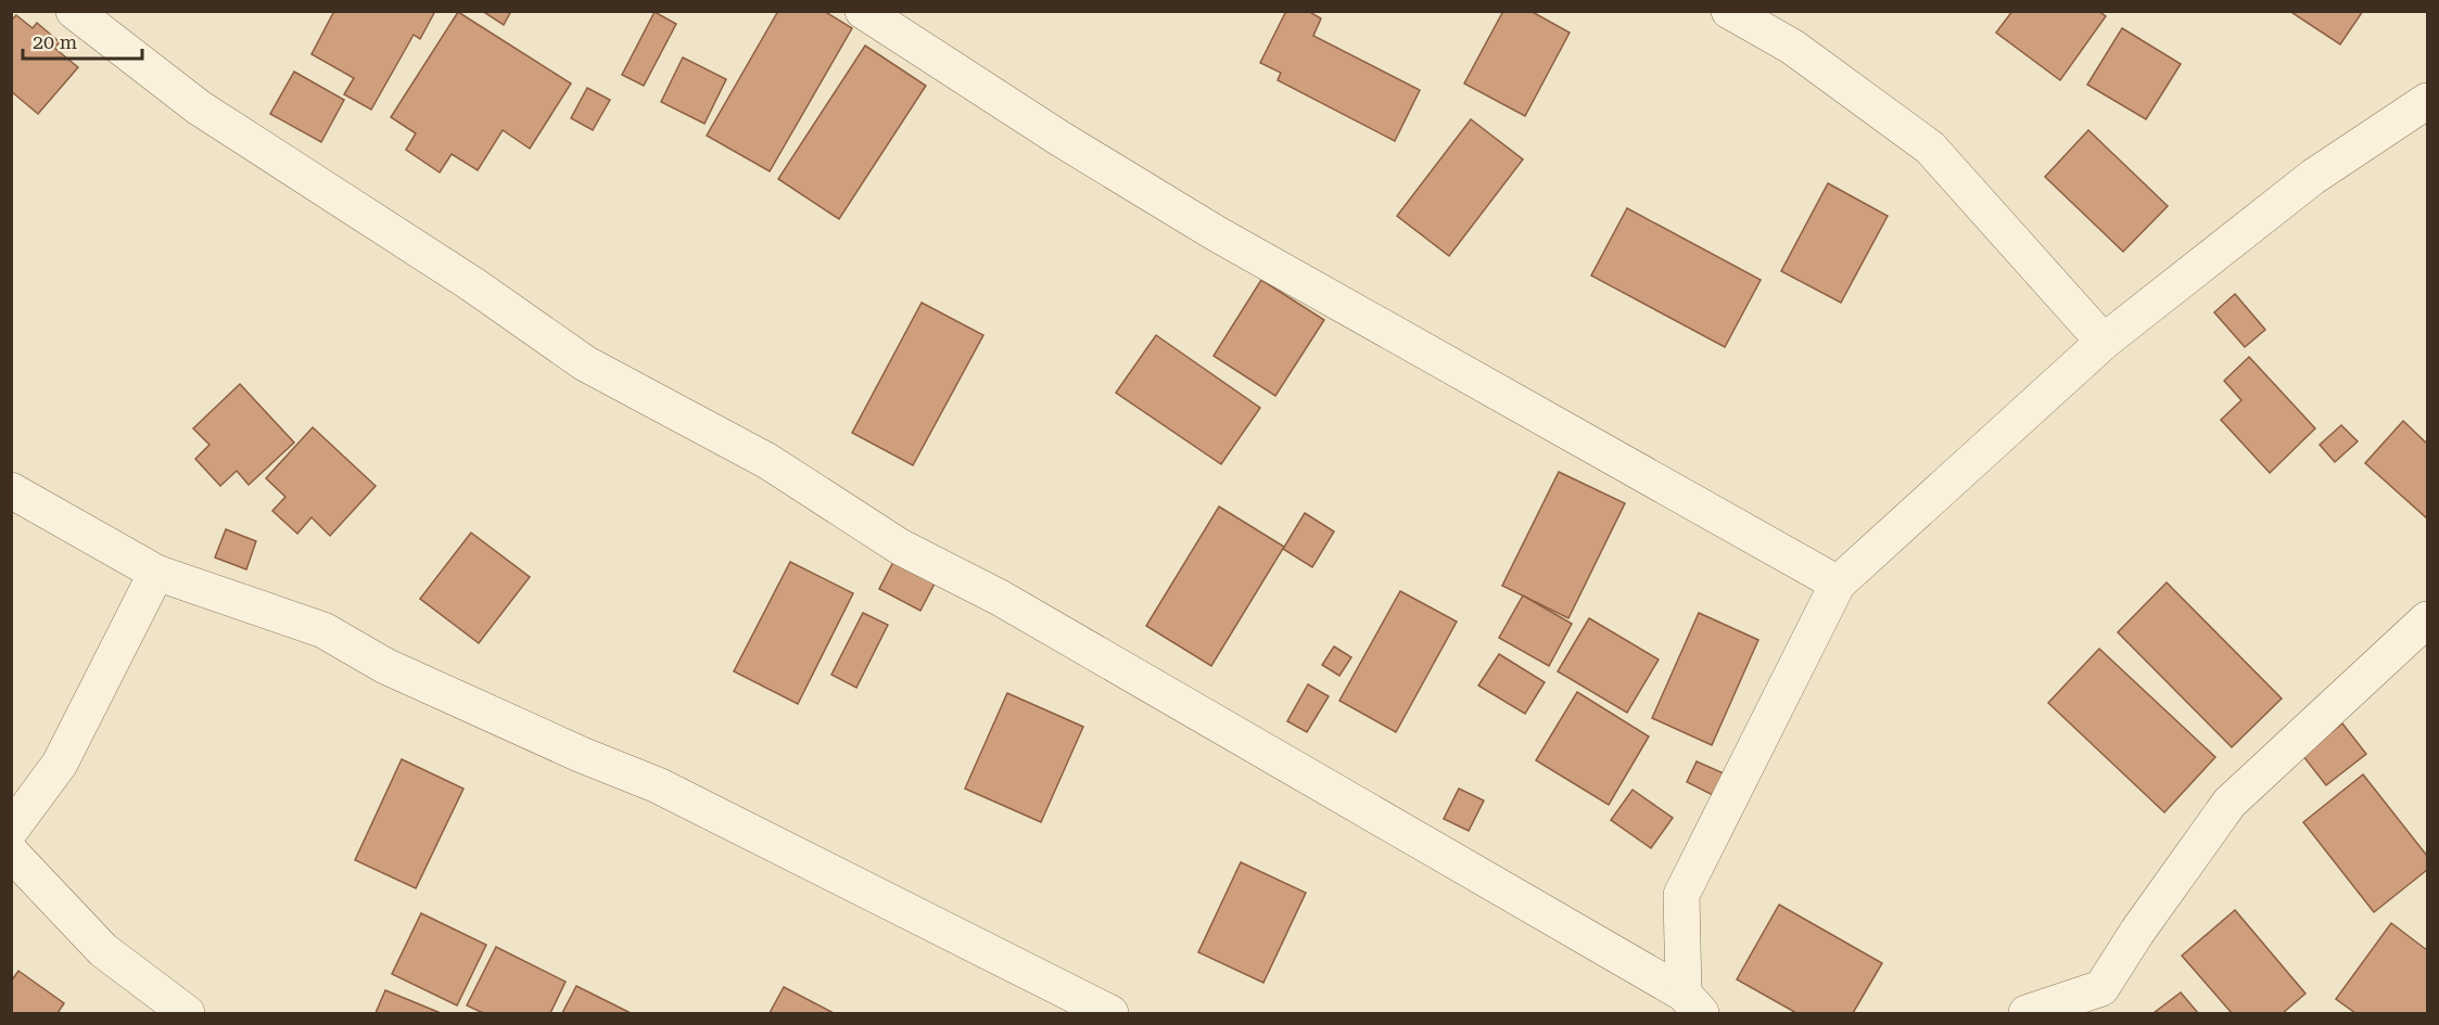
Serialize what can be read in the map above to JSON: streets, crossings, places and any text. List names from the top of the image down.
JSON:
{
  "scale_bar": "20 m"
}
